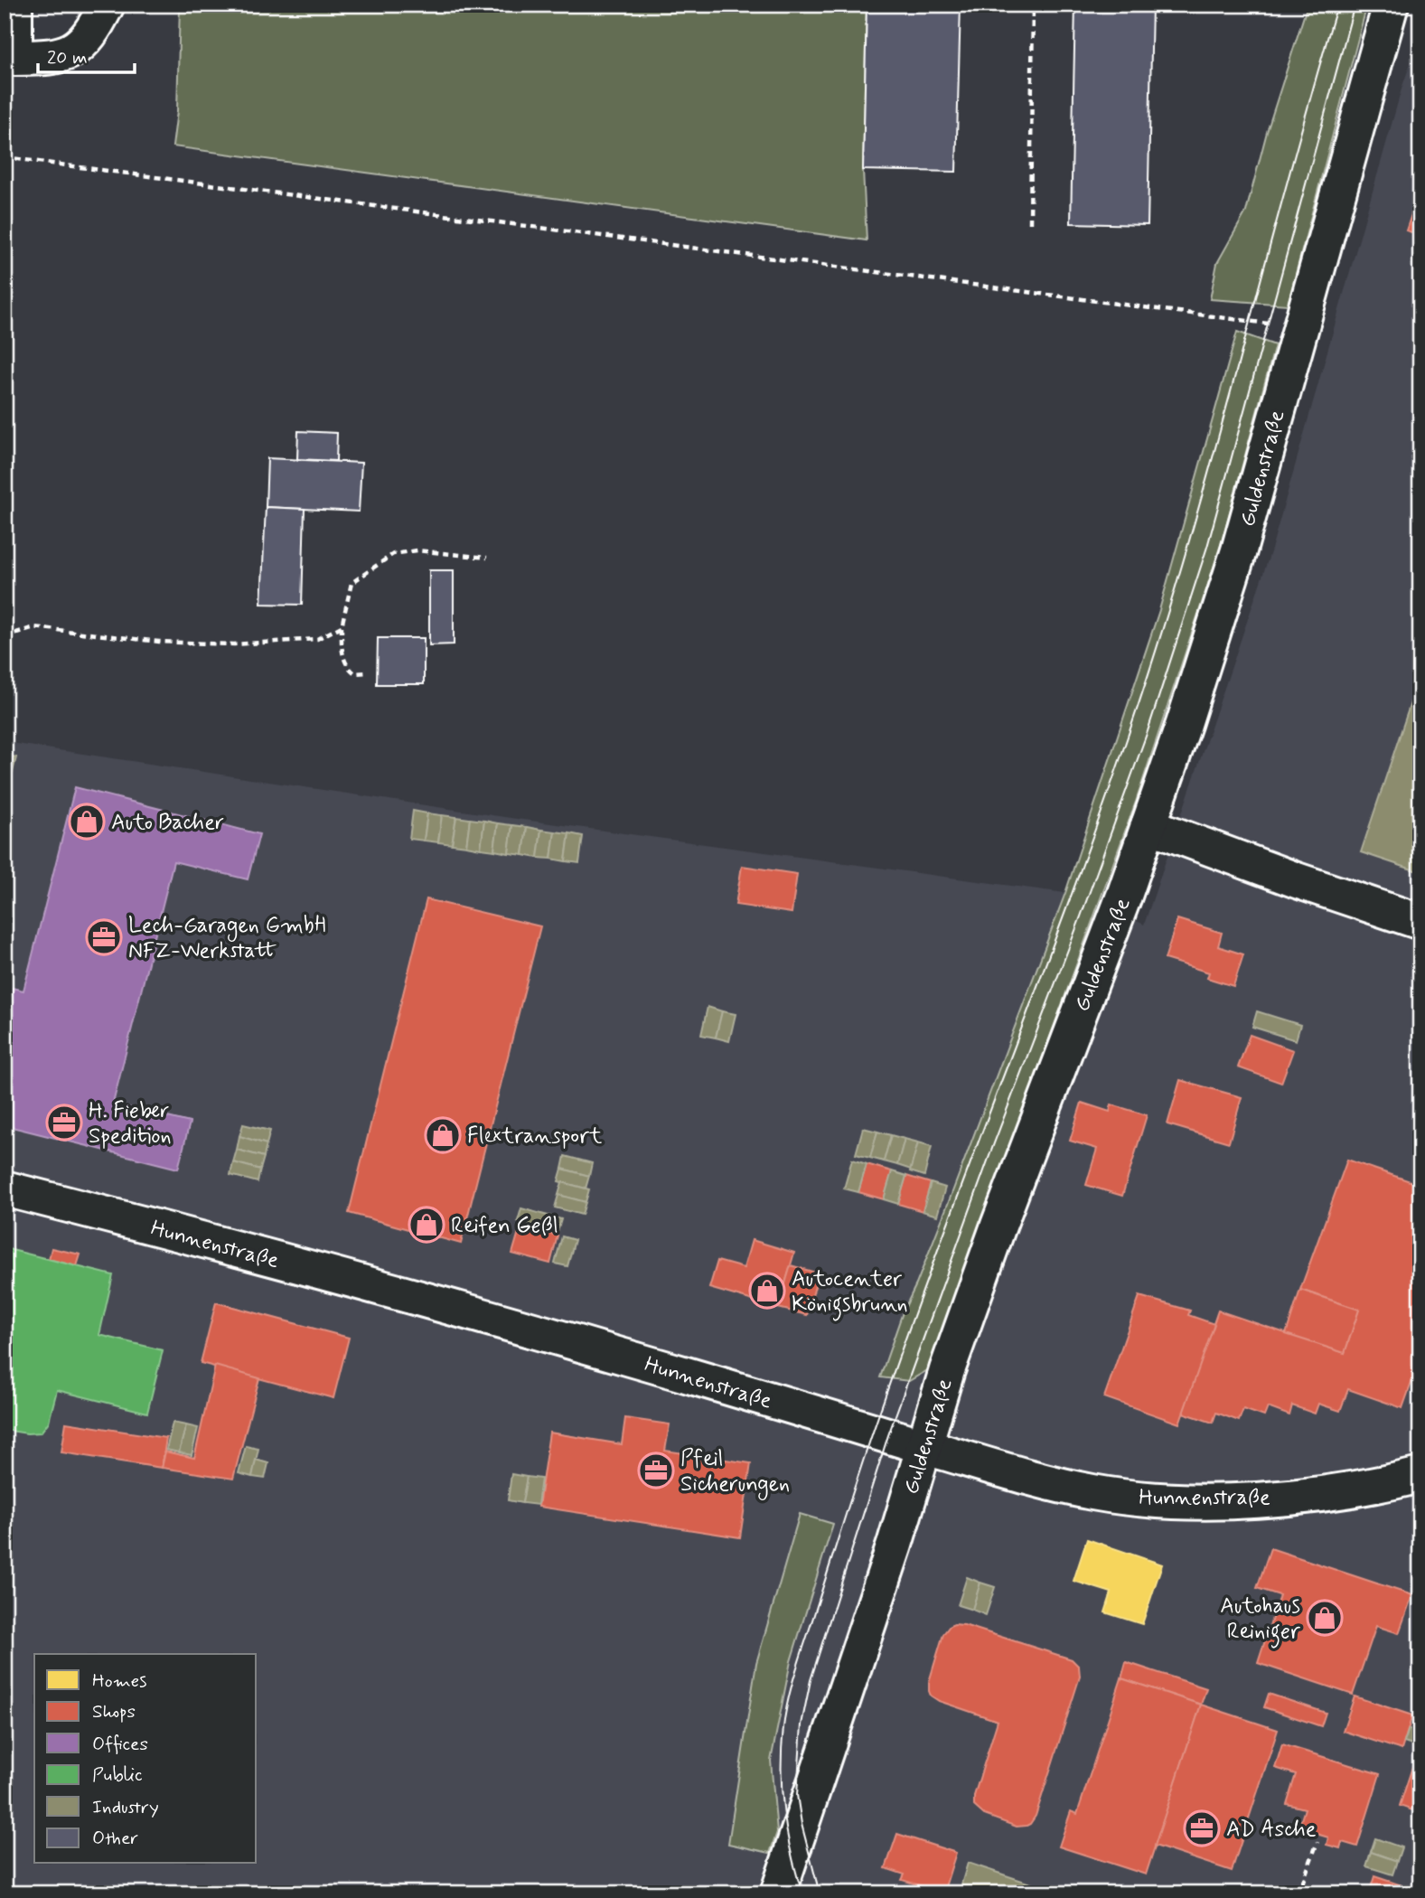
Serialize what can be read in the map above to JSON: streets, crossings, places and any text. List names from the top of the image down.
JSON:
{
  "streets": {
    "street": ["Guldenstraße", "Hunnenstraße"]
  },
  "crossings": [
    ["Guldenstraße", "Hunnenstraße"]
  ],
  "places": {
    "shop": [
      "Auto Bacher",
      "Flextransport",
      "Reifen Geßl",
      "Autocenter Königsbrunn",
      "Autohaus Reiniger"
    ],
    "office": [
      "Lech-Garagen GmbH NFZ-Werkstatt",
      "H. Fieber Spedition",
      "Pfeil Sicherungen",
      "AD Asche"
    ]
  },
  "legend": [
    "Homes",
    "Shops",
    "Offices",
    "Public",
    "Industry",
    "Other"
  ],
  "scale_bar": "20 m"
}
